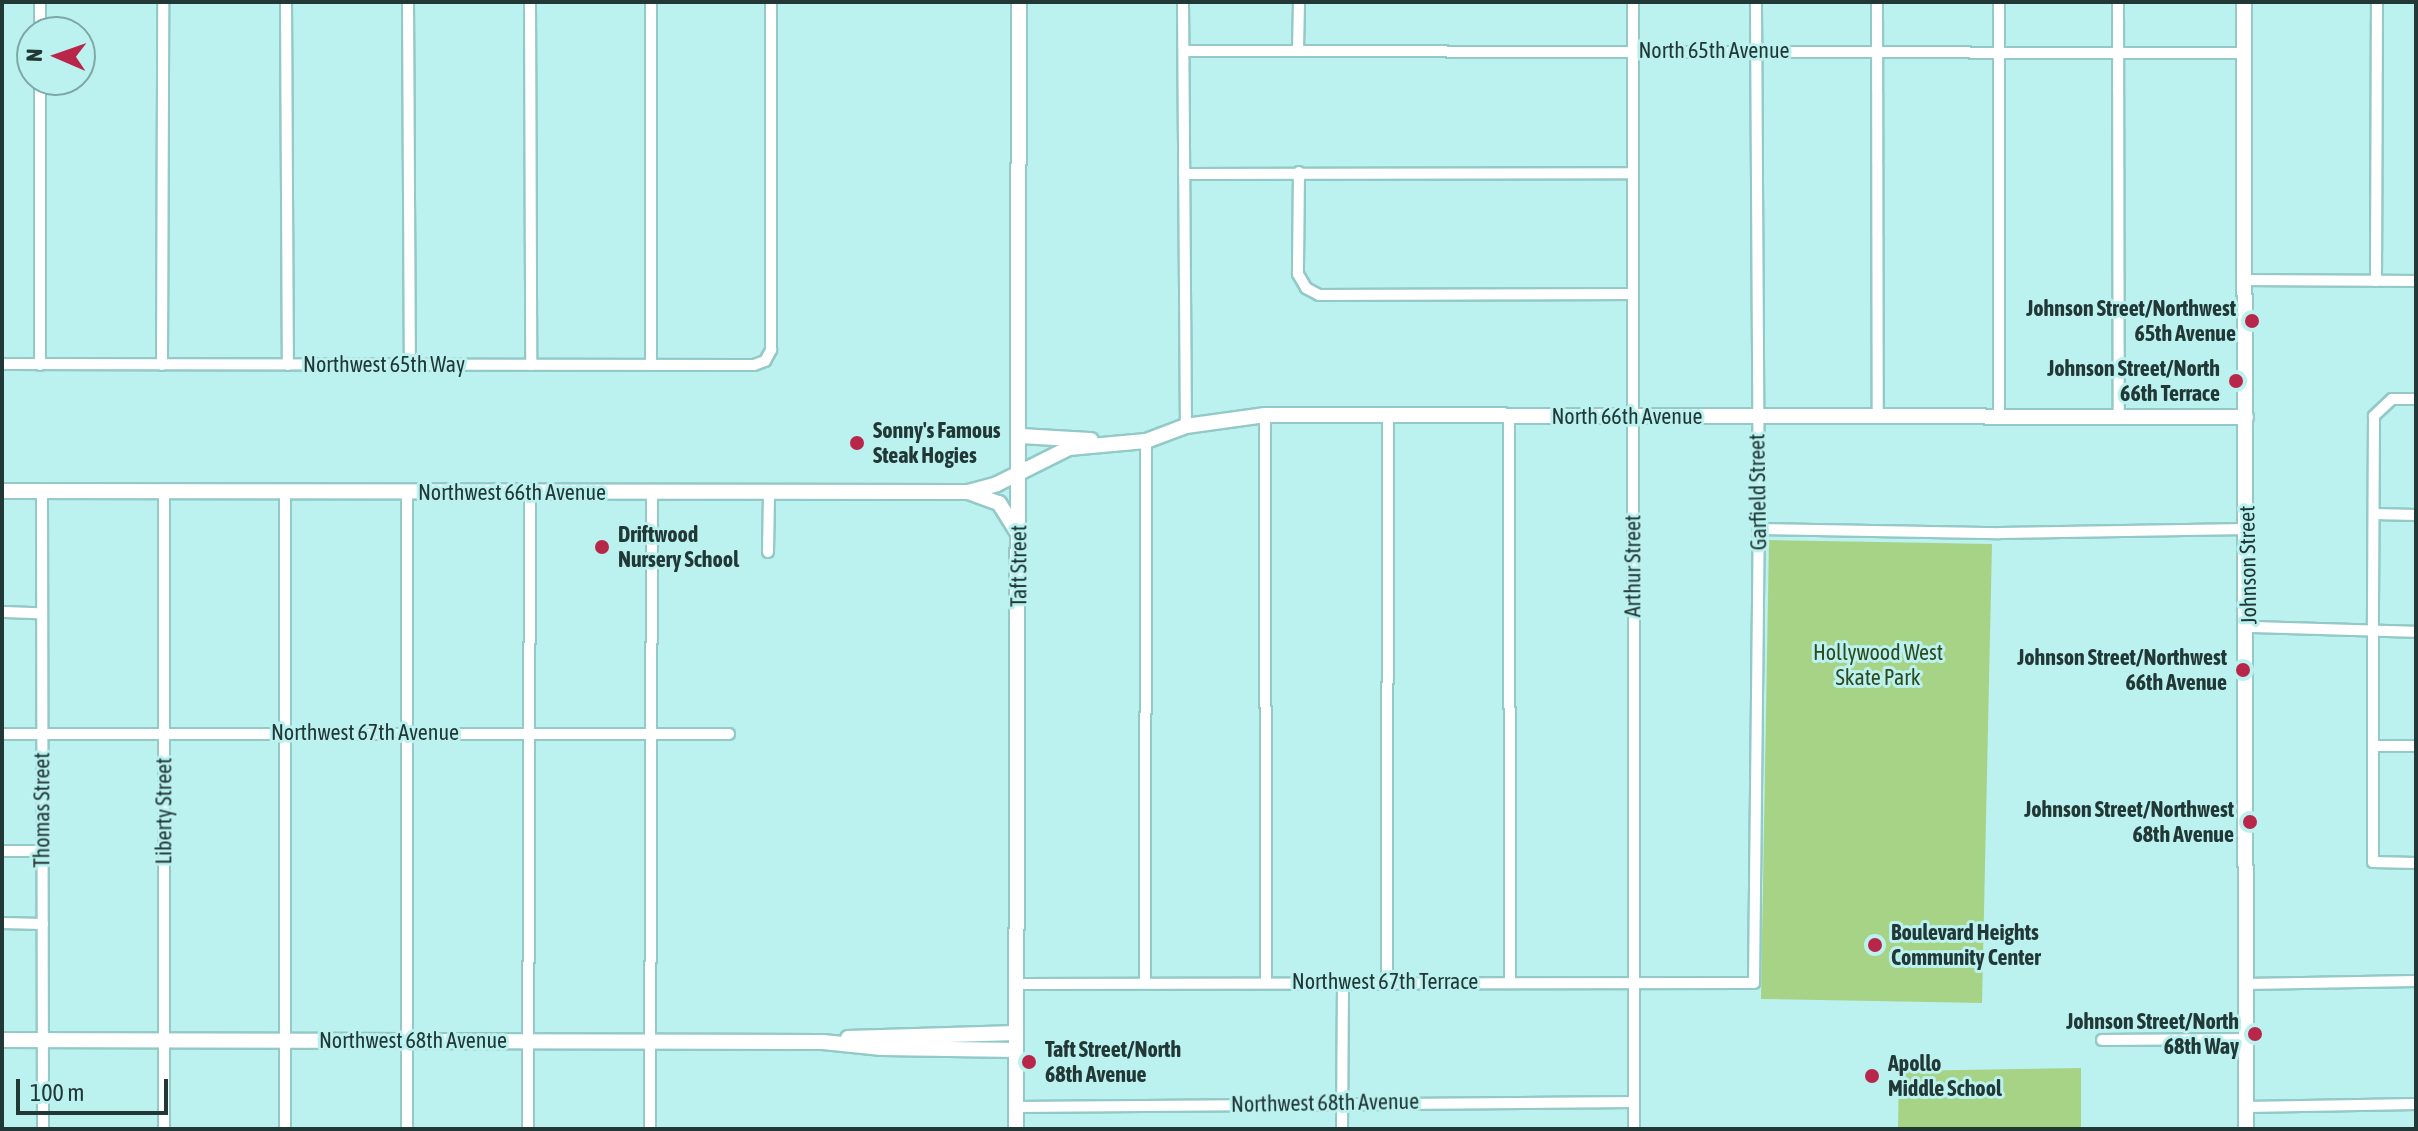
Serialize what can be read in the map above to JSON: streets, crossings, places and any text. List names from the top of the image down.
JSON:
{
  "streets": {
    "street": [
      "North 65th Avenue",
      "Northwest 65th Way",
      "North 66th Avenue",
      "Garfield Street",
      "Northwest 66th Avenue",
      "Johnson Street",
      "Taft Street",
      "Arthur Street",
      "Northwest 67th Avenue",
      "Thomas Street",
      "Liberty Street",
      "Northwest 67th Terrace",
      "Northwest 68th Avenue"
    ]
  },
  "crossings": [
    ["North 65th Avenue", "Garfield Street"],
    ["North 65th Avenue", "Johnson Street"],
    ["North 65th Avenue", "Arthur Street"],
    ["North 66th Avenue", "Garfield Street"],
    ["North 66th Avenue", "Northwest 66th Avenue"],
    ["North 66th Avenue", "Johnson Street"],
    ["North 66th Avenue", "Taft Street"],
    ["North 66th Avenue", "Arthur Street"],
    ["Garfield Street", "Northwest 67th Terrace"],
    ["Northwest 66th Avenue", "Taft Street"],
    ["Northwest 66th Avenue", "Thomas Street"],
    ["Northwest 66th Avenue", "Liberty Street"],
    ["Taft Street", "Northwest 67th Terrace"],
    ["Taft Street", "Northwest 68th Avenue"],
    ["Arthur Street", "Northwest 67th Terrace"],
    ["Arthur Street", "Northwest 68th Avenue"],
    ["Northwest 67th Avenue", "Thomas Street"],
    ["Northwest 67th Avenue", "Liberty Street"],
    ["Thomas Street", "Northwest 68th Avenue"],
    ["Liberty Street", "Northwest 68th Avenue"]
  ],
  "parks": ["Hollywood West Skate Park"],
  "places": [
    "Johnson Street/Northwest 65th Avenue",
    "Johnson Street/North 66th Terrace",
    "Sonny's Famous Steak Hogies",
    "Driftwood Nursery School",
    "Johnson Street/Northwest 66th Avenue",
    "Johnson Street/Northwest 68th Avenue",
    "Boulevard Heights Community Center",
    "Johnson Street/North 68th Way",
    "Taft Street/North 68th Avenue",
    "Apollo Middle School"
  ],
  "scale_bar": "100 m",
  "north": "left"
}
